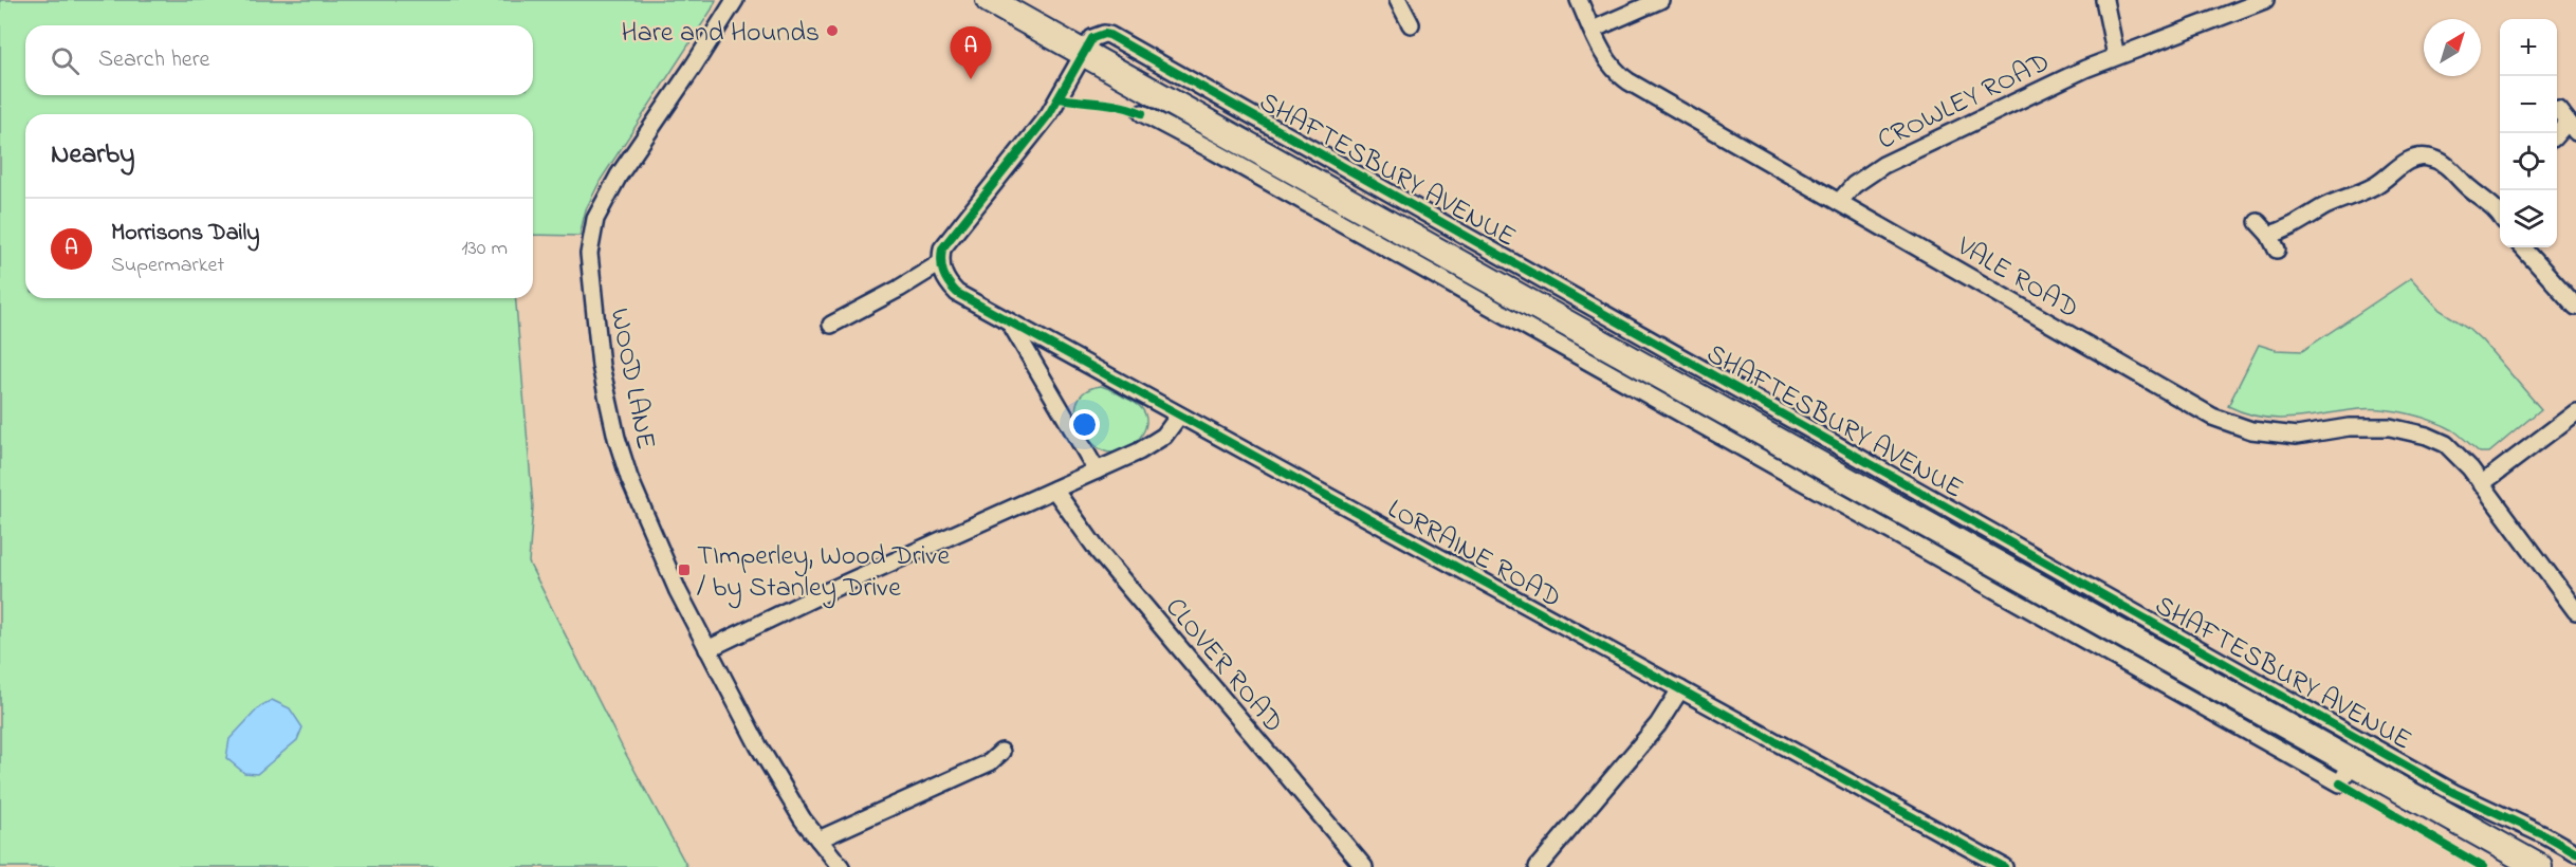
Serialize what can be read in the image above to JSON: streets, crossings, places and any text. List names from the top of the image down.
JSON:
{
  "streets": {
    "highway": ["SHAFTESBURY AVENUE"],
    "street": [
      "CROWLEY ROAD",
      "VALE ROAD",
      "WOOD LANE",
      "LORRAINE ROAD",
      "CLOVER ROAD"
    ]
  },
  "crossings": [
    ["CROWLEY ROAD", "VALE ROAD"]
  ],
  "places": {
    "other": ["Hare and Hounds"],
    "transit": ["TImperley, Wood Drive / by Stanley Drive"]
  },
  "north": "top right",
  "page": {
    "map_buttons": ["+", "−"],
    "search": "Search here",
    "pins": "A",
    "heading": "Nearby",
    "list": [
      {
        "mark": "A",
        "name": "Morrisons Daily",
        "note": "Supermarket",
        "value": "130 m"
      }
    ]
  }
}
